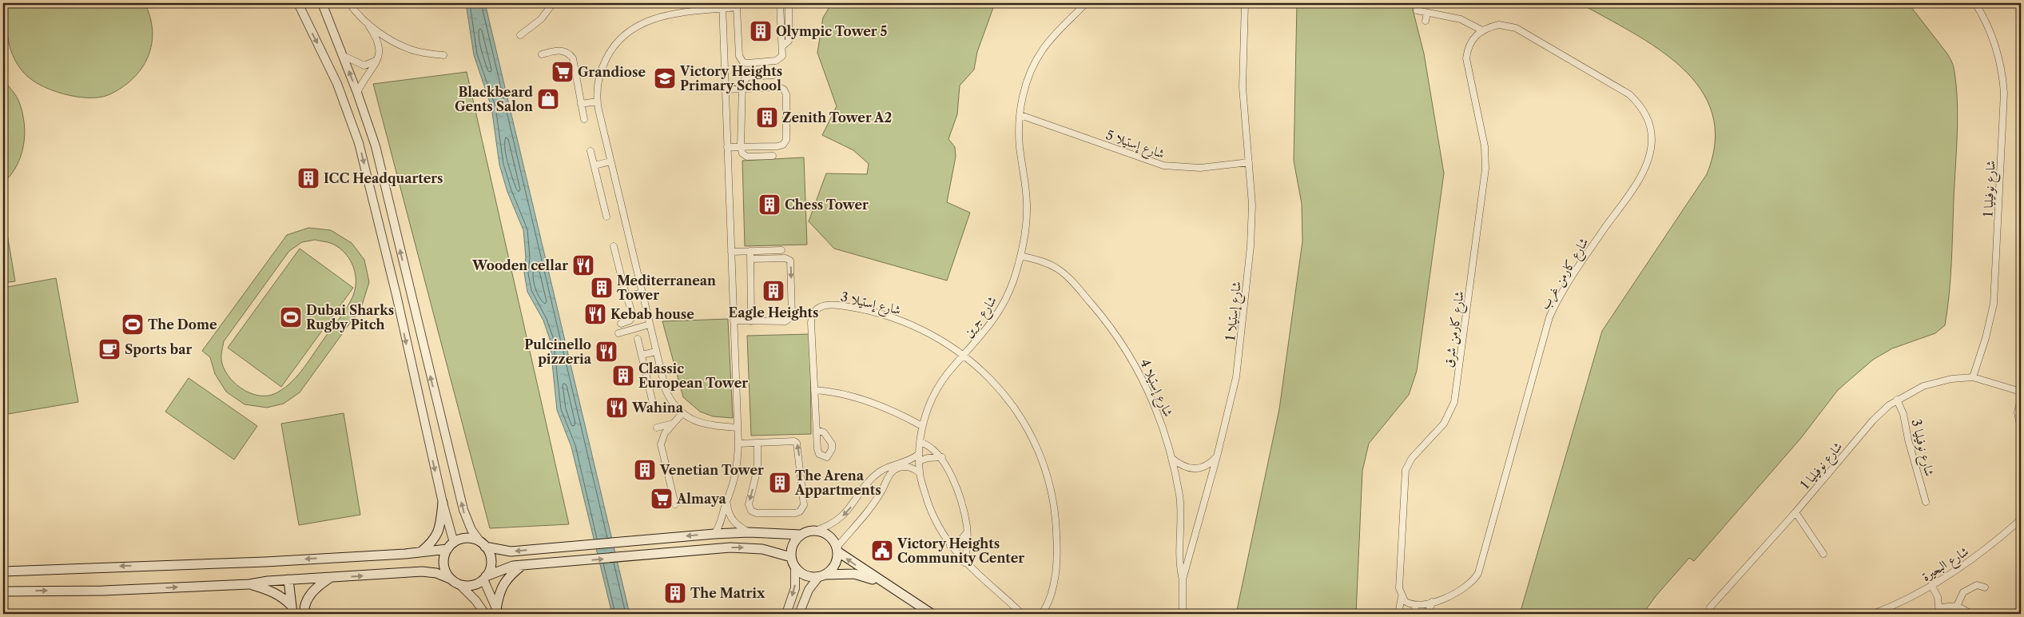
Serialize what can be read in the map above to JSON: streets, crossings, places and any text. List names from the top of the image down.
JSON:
{
  "streets": {
    "street": [
      "شارع إستيلا 5",
      "شارع نوفيليا 1",
      "شارع كارمن غرب",
      "شارع إستيلا 3",
      "شارع إستيلا 1",
      "شارع جرين",
      "شارع كارمن شرق",
      "شارع إستيلا 4",
      "شارع نوفيليا 3",
      "شارع البحيرة"
    ]
  },
  "crossings": [
    ["شارع إستيلا 5", "شارع إستيلا 1"],
    ["شارع إستيلا 5", "شارع جرين"],
    ["شارع نوفيليا 1", "شارع نوفيليا 3"],
    ["شارع كارمن غرب", "شارع كارمن شرق"],
    ["شارع إستيلا 3", "شارع جرين"],
    ["شارع إستيلا 1", "شارع إستيلا 4"],
    ["شارع جرين", "شارع إستيلا 4"]
  ],
  "places": {
    "building": [
      "Olympic Tower 5",
      "Zenith Tower A2",
      "ICC Headquarters",
      "Chess Tower",
      "Mediterranean Tower",
      "Eagle Heights",
      "Classic European Tower",
      "Venetian Tower",
      "The Arena Appartments",
      "The Matrix"
    ],
    "supermarket": ["Grandiose", "Almaya"],
    "school or university": ["Victory Heights Primary School"],
    "shop": ["Blackbeard Gents Salon"],
    "restaurant": [
      "Wooden cellar",
      "Kebab house",
      "Pulcinello pizzeria",
      "Wahina"
    ],
    "sports": ["Dubai Sharks Rugby Pitch", "The Dome"],
    "cafe": ["Sports bar"],
    "public building": ["Victory Heights Community Center"]
  }
}
